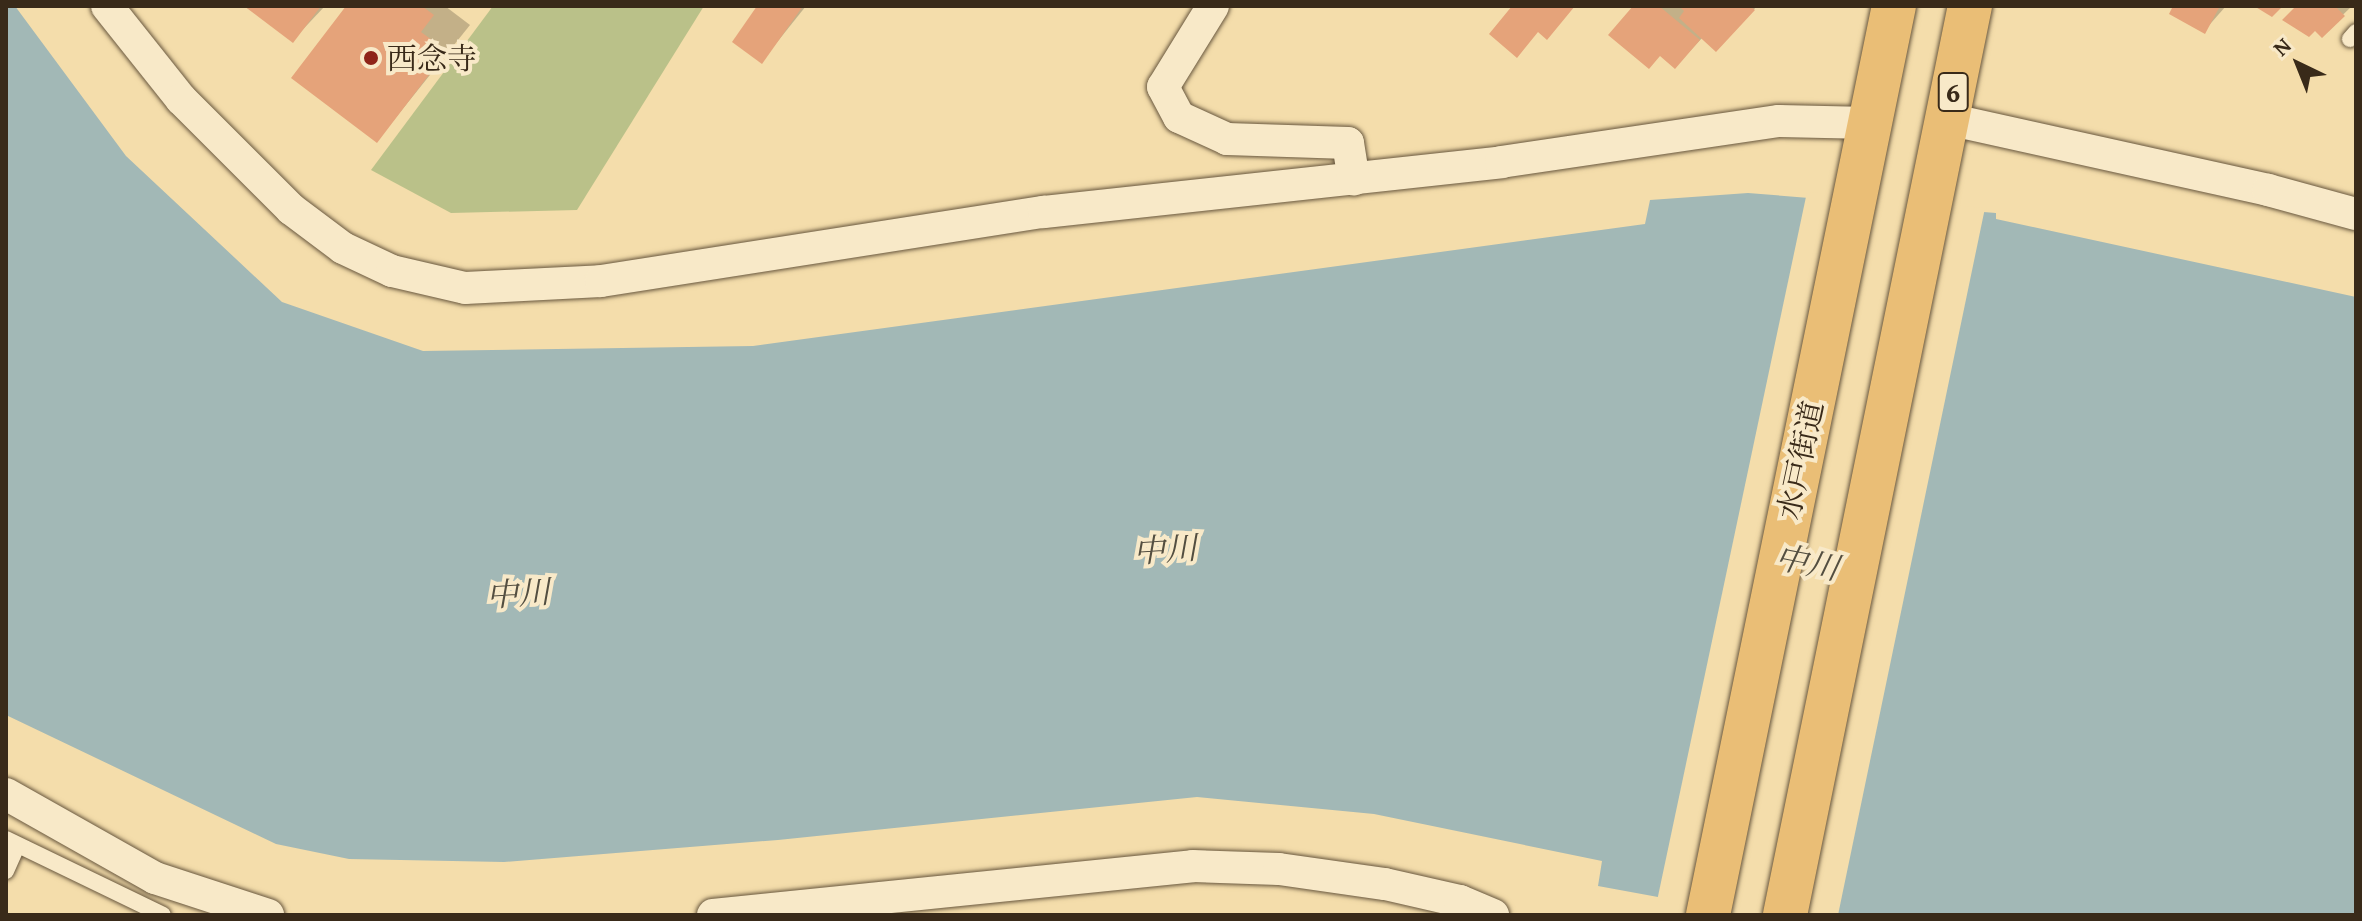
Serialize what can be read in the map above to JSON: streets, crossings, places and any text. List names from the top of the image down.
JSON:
{
  "streets": {
    "highway": ["6", "水戸街道"]
  },
  "water": ["中川"],
  "places": ["西念寺"],
  "north": "top left"
}
